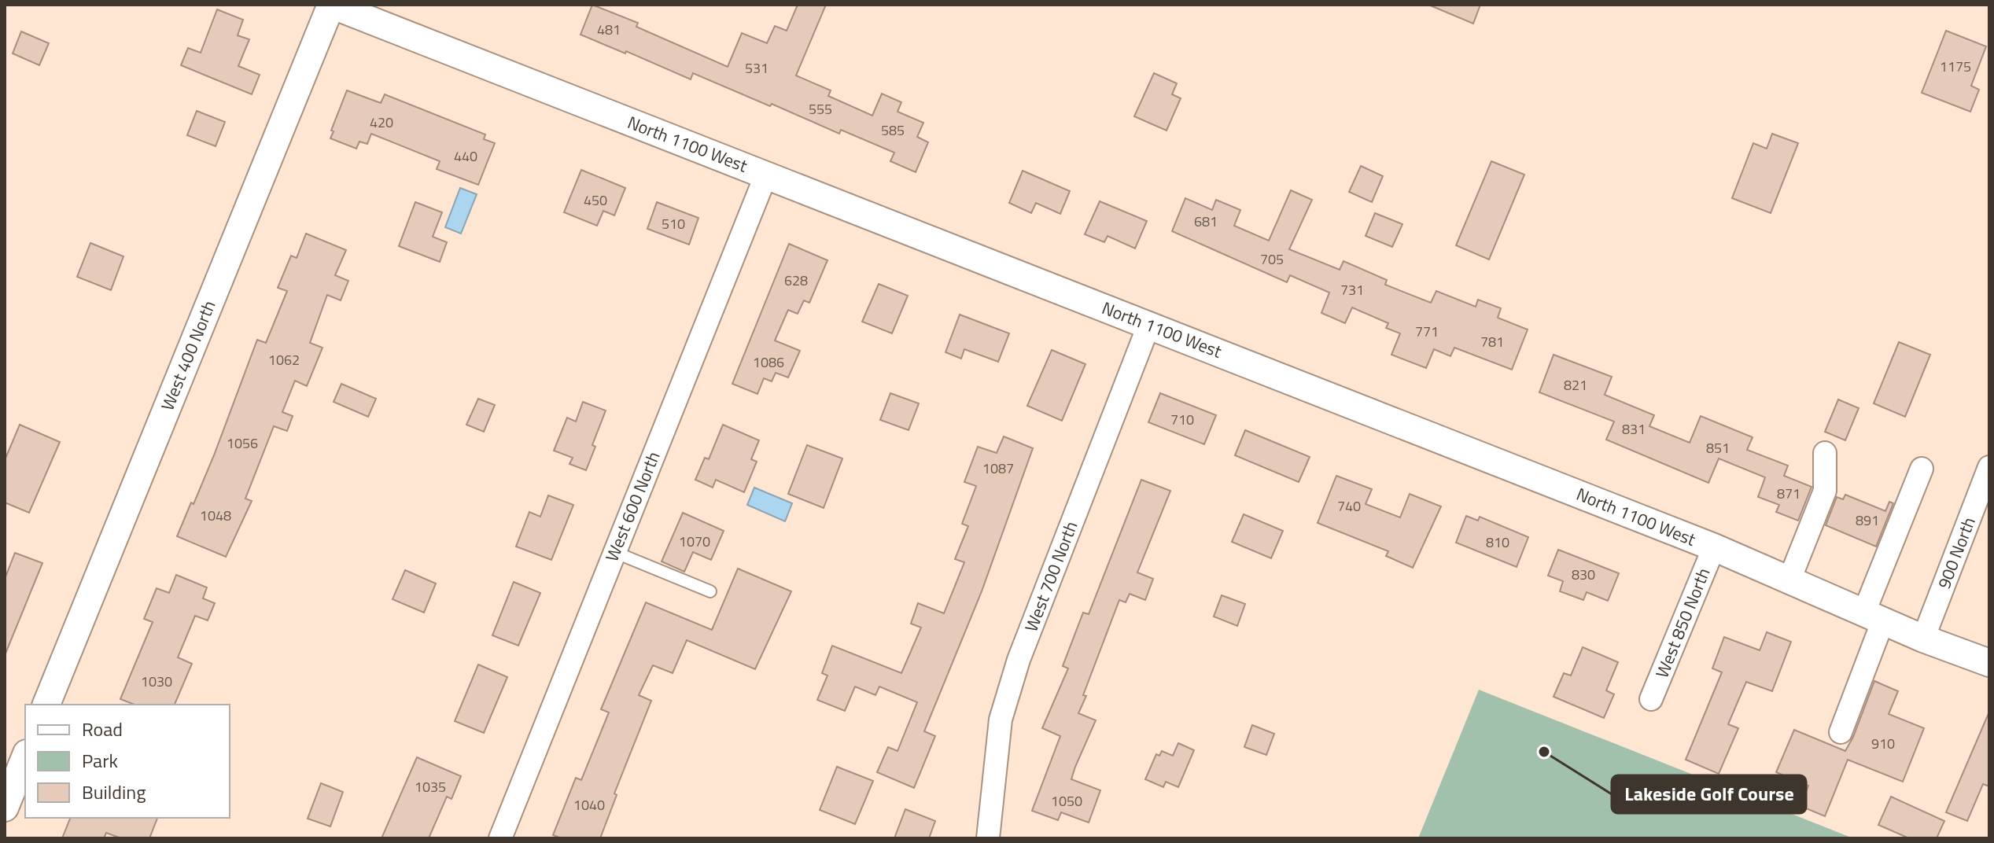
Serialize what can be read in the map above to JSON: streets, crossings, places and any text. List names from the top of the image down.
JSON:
{
  "streets": {
    "street": [
      "North 1100 West",
      "West 400 North",
      "West 600 North",
      "900 North",
      "West 700 North",
      "West 850 North"
    ]
  },
  "crossings": [
    ["North 1100 West", "West 400 North"],
    ["North 1100 West", "West 600 North"],
    ["North 1100 West", "900 North"],
    ["North 1100 West", "West 700 North"],
    ["North 1100 West", "West 850 North"]
  ],
  "places": ["Lakeside Golf Course"],
  "house_numbers": [
    "481",
    "1175",
    "531",
    "555",
    "420",
    "585",
    "440",
    "450",
    "681",
    "510",
    "705",
    "628",
    "731",
    "771",
    "781",
    "1062",
    "1086",
    "821",
    "710",
    "831",
    "1056",
    "851",
    "1087",
    "871",
    "740",
    "1048",
    "891",
    "1070",
    "810",
    "830",
    "1030",
    "910",
    "1035",
    "1050",
    "1040"
  ],
  "legend": ["Road", "Park", "Building"]
}
